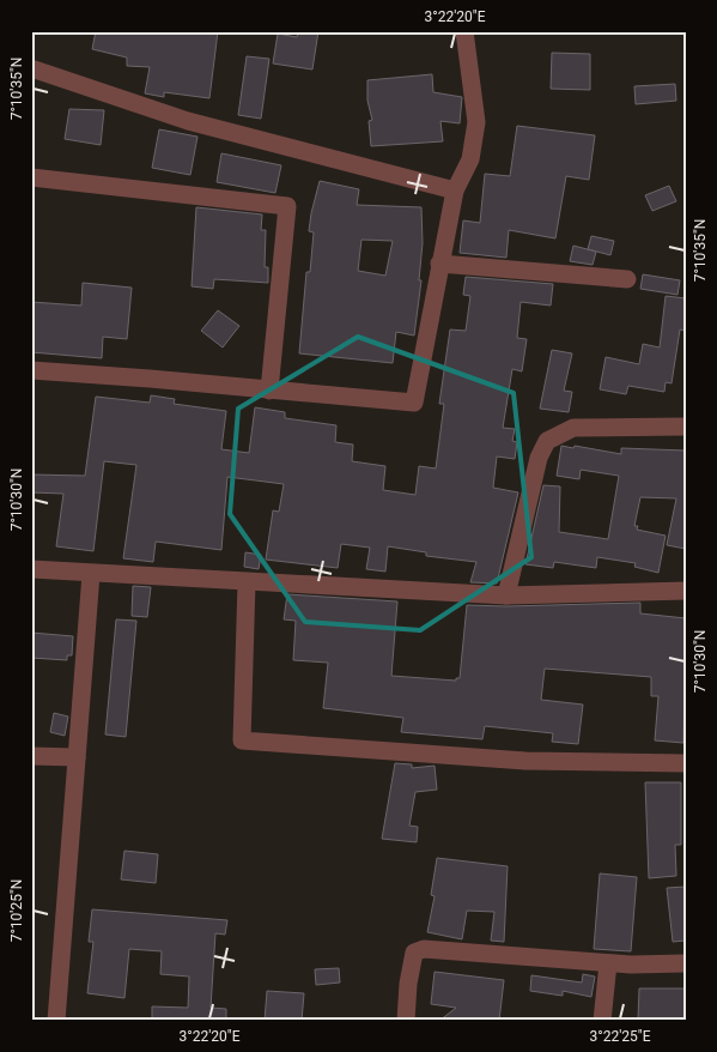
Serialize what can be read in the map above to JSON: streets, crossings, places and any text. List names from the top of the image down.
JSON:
{
  "coordinates": [
    "3°22'20\"E",
    "7°10'35\"N",
    "7°10'30\"N",
    "7°10'25\"N",
    "3°22'25\"E"
  ]
}
